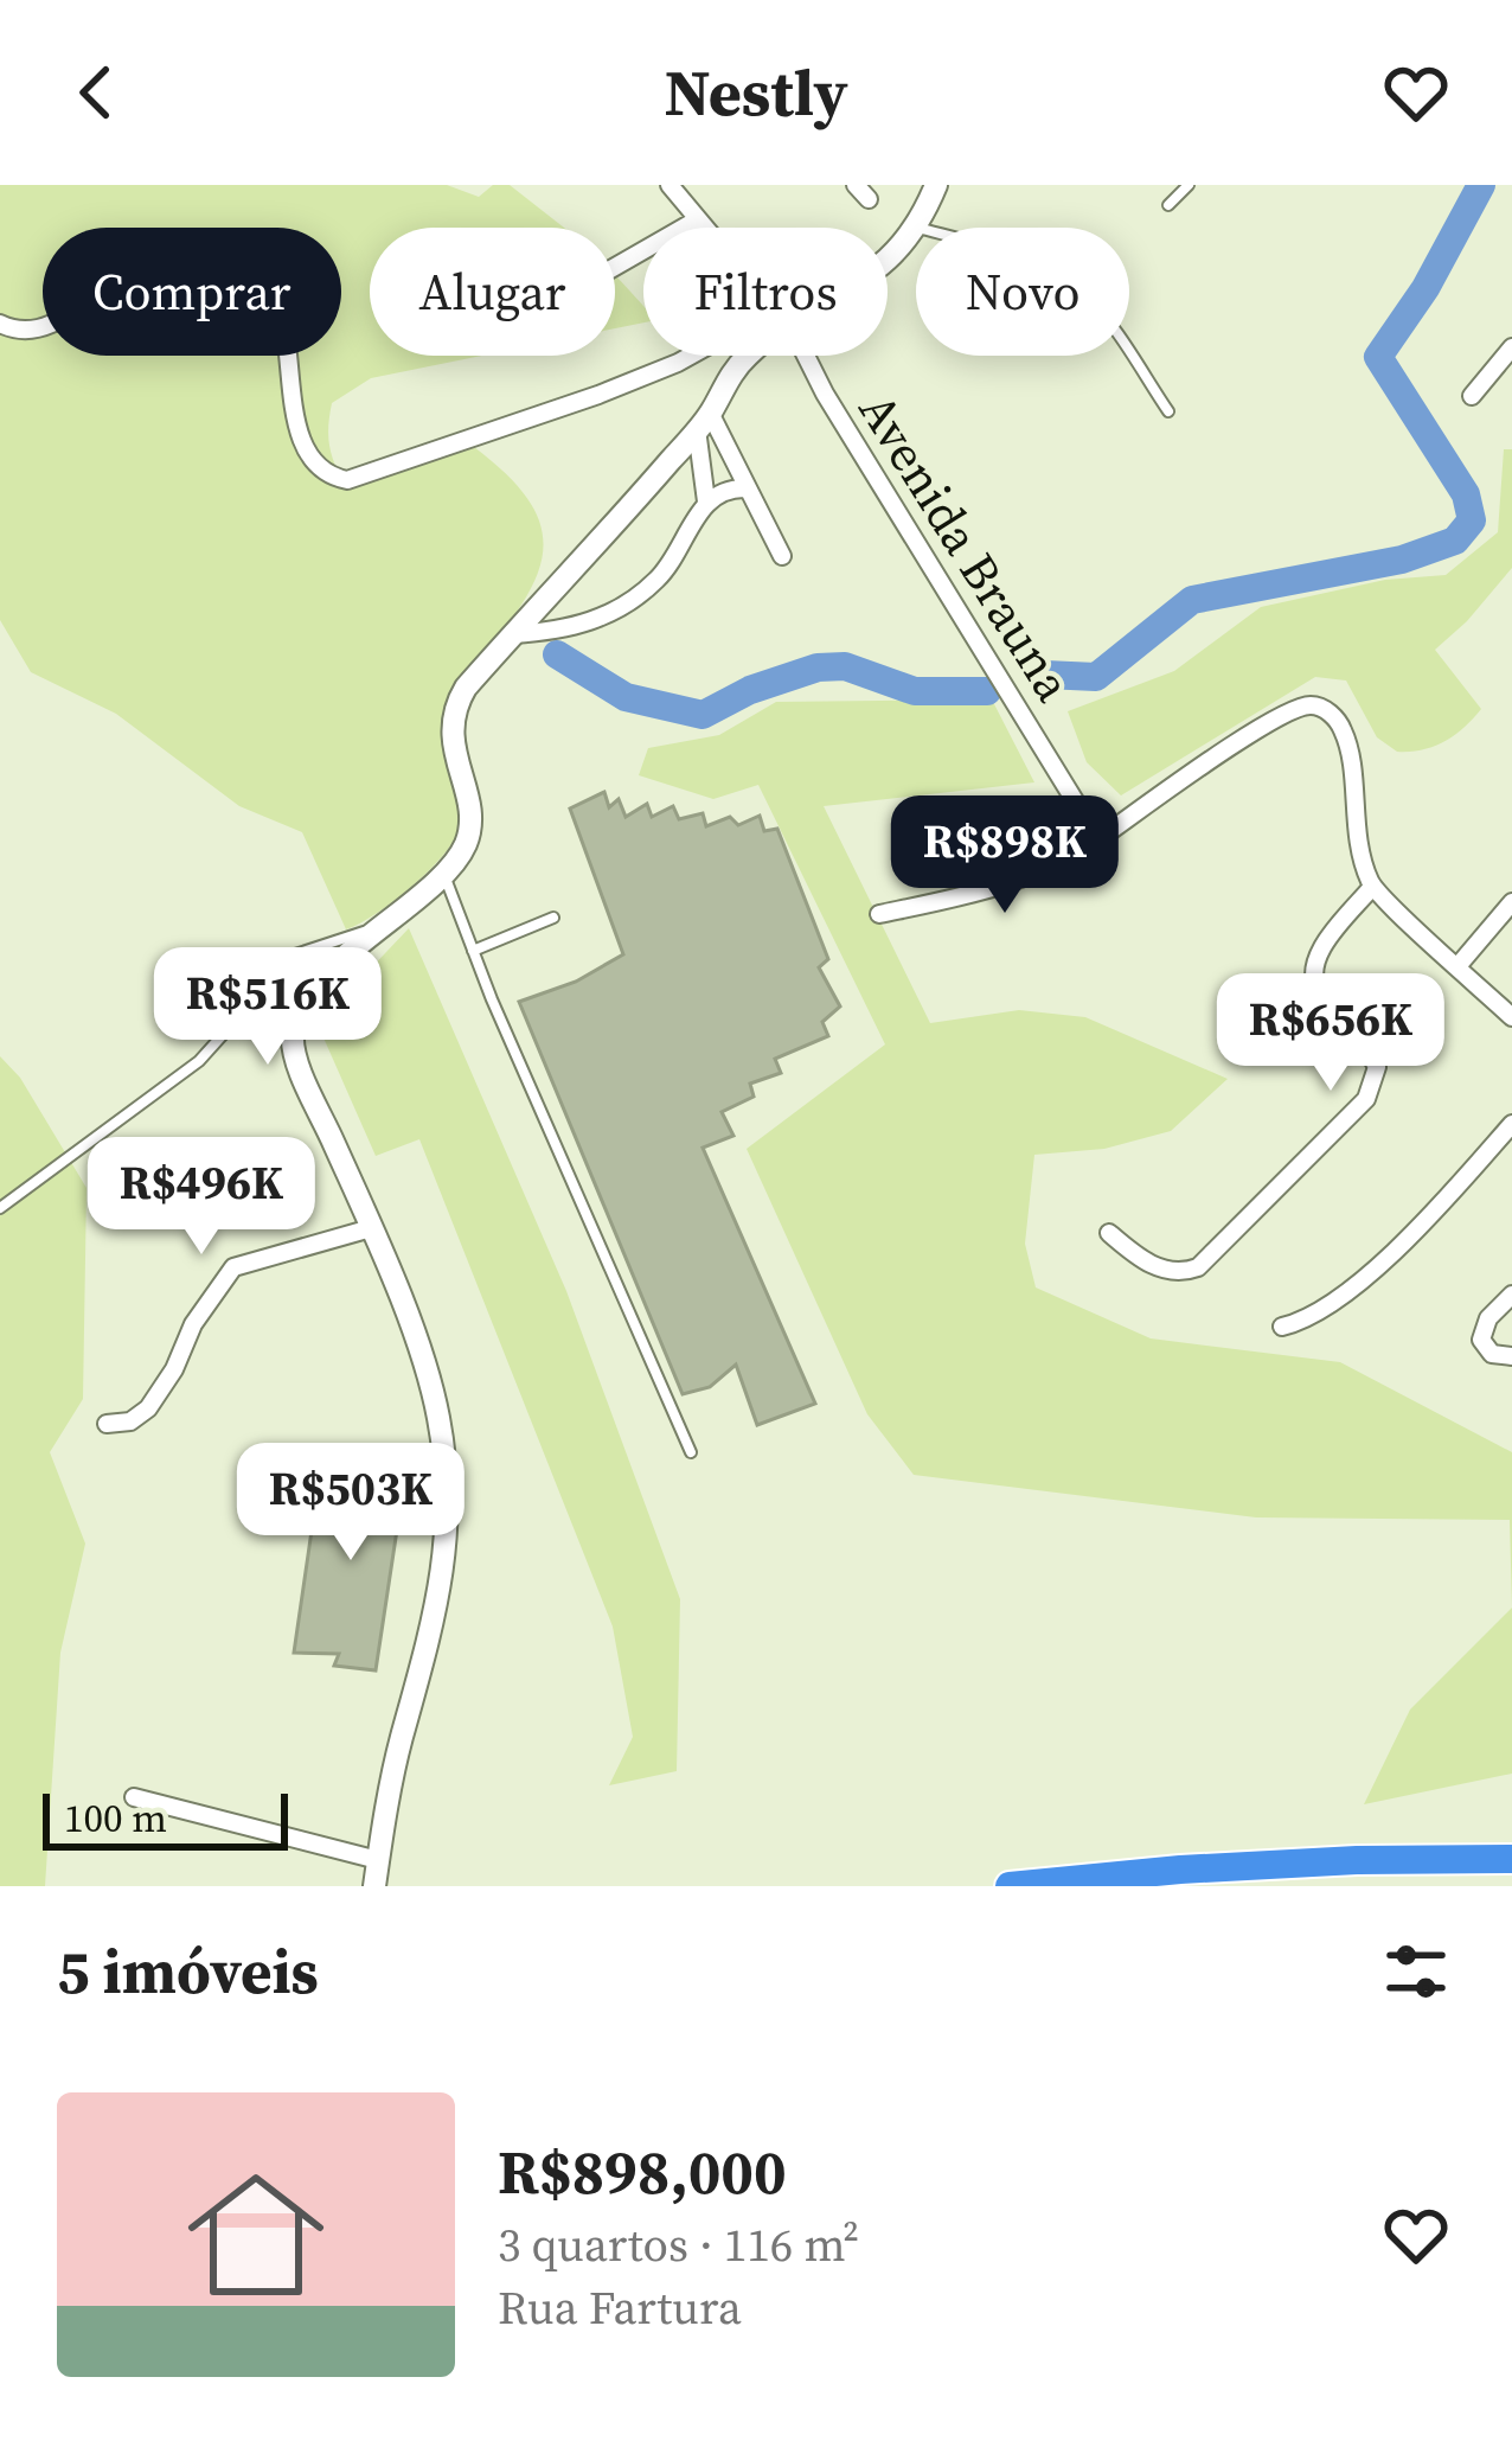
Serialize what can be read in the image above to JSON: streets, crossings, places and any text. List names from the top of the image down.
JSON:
{
  "streets": {
    "street": ["Avenida Brauna"]
  },
  "scale_bar": "100 m",
  "page": {
    "header": "Nestly",
    "chip": [
      "Comprar",
      "Alugar",
      "Filtros",
      "Novo"
    ],
    "price": [
      "R$898K",
      "R$516K",
      "R$656K",
      "R$496K",
      "R$503K"
    ],
    "scale": "100 m",
    "heading": "5 imóveis",
    "list": [
      {
        "name": "R$898,000",
        "note": "3 quartos · 116 m² · Rua Fartura"
      }
    ]
  }
}
